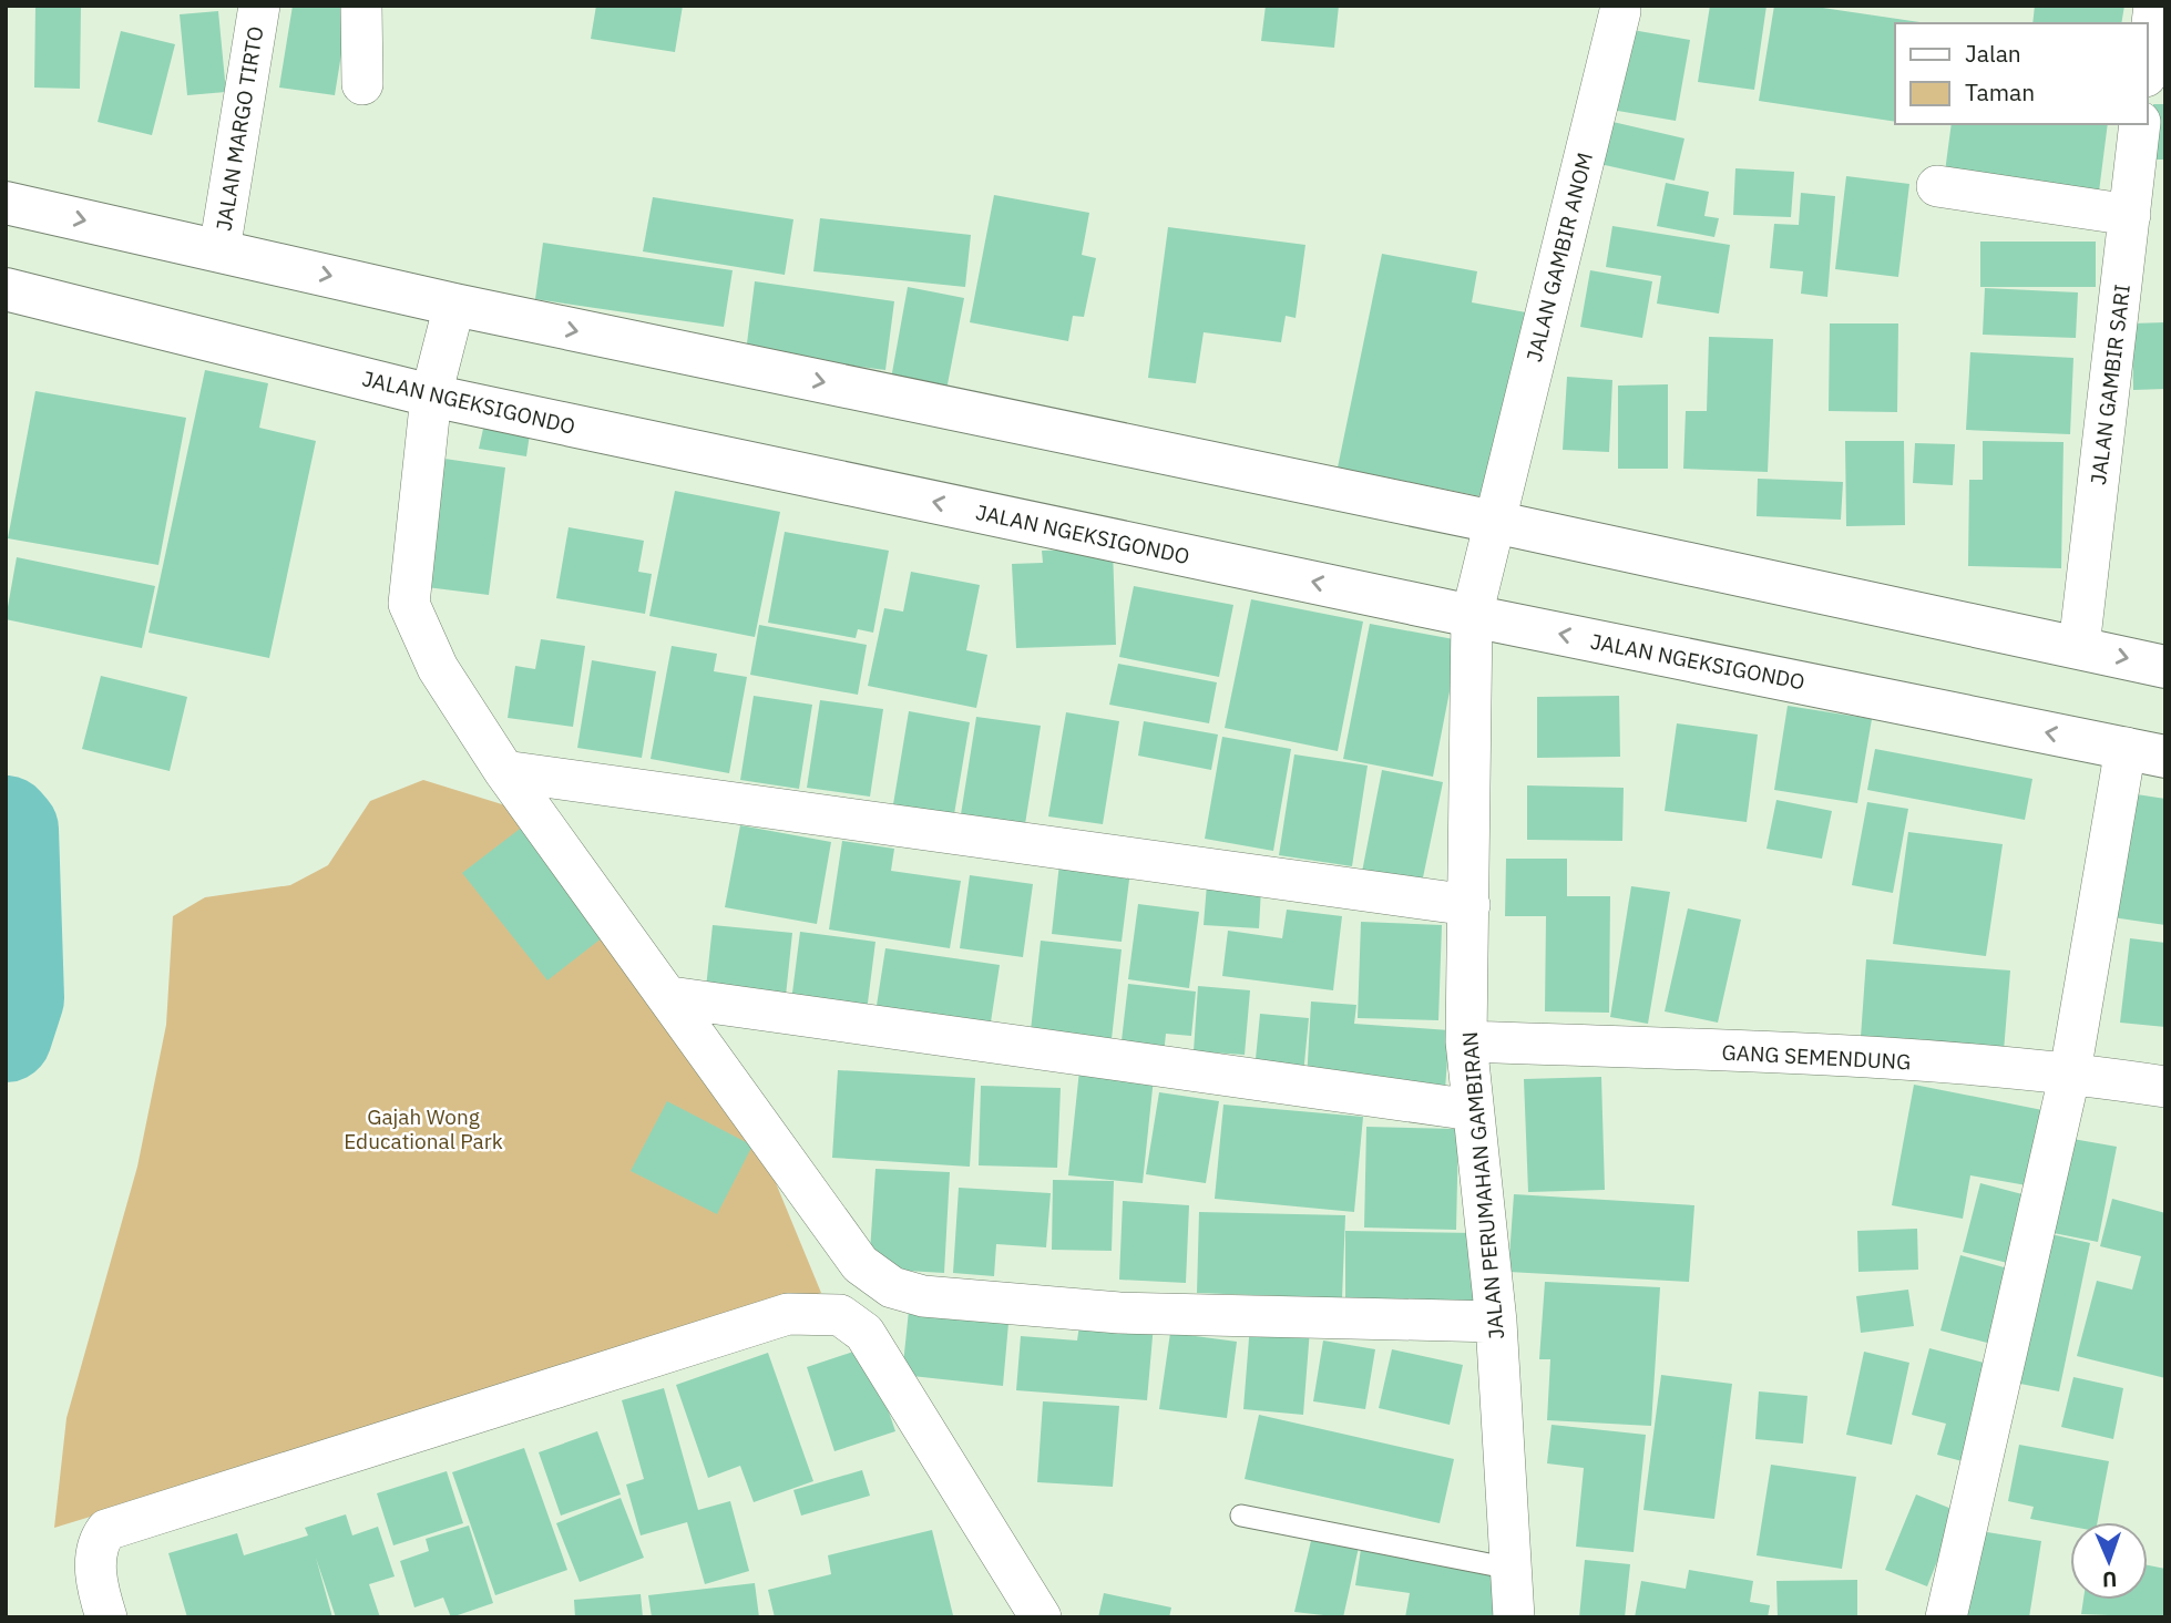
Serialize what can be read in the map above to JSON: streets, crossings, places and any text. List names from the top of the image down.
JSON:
{
  "streets": {
    "main road": ["JALAN NGEKSIGONDO"],
    "street": [
      "JALAN MARGO TIRTO",
      "JALAN GAMBIR ANOM",
      "JALAN GAMBIR SARI",
      "GANG SEMENDUNG",
      "JALAN PERUMAHAN GAMBIRAN"
    ]
  },
  "crossings": [
    ["JALAN GAMBIR ANOM", "JALAN PERUMAHAN GAMBIRAN"],
    ["JALAN NGEKSIGONDO", "JALAN PERUMAHAN GAMBIRAN"],
    ["GANG SEMENDUNG", "JALAN PERUMAHAN GAMBIRAN"]
  ],
  "parks": ["Gajah Wong Educational Park"],
  "legend": ["Jalan", "Taman"],
  "north": "bottom"
}
